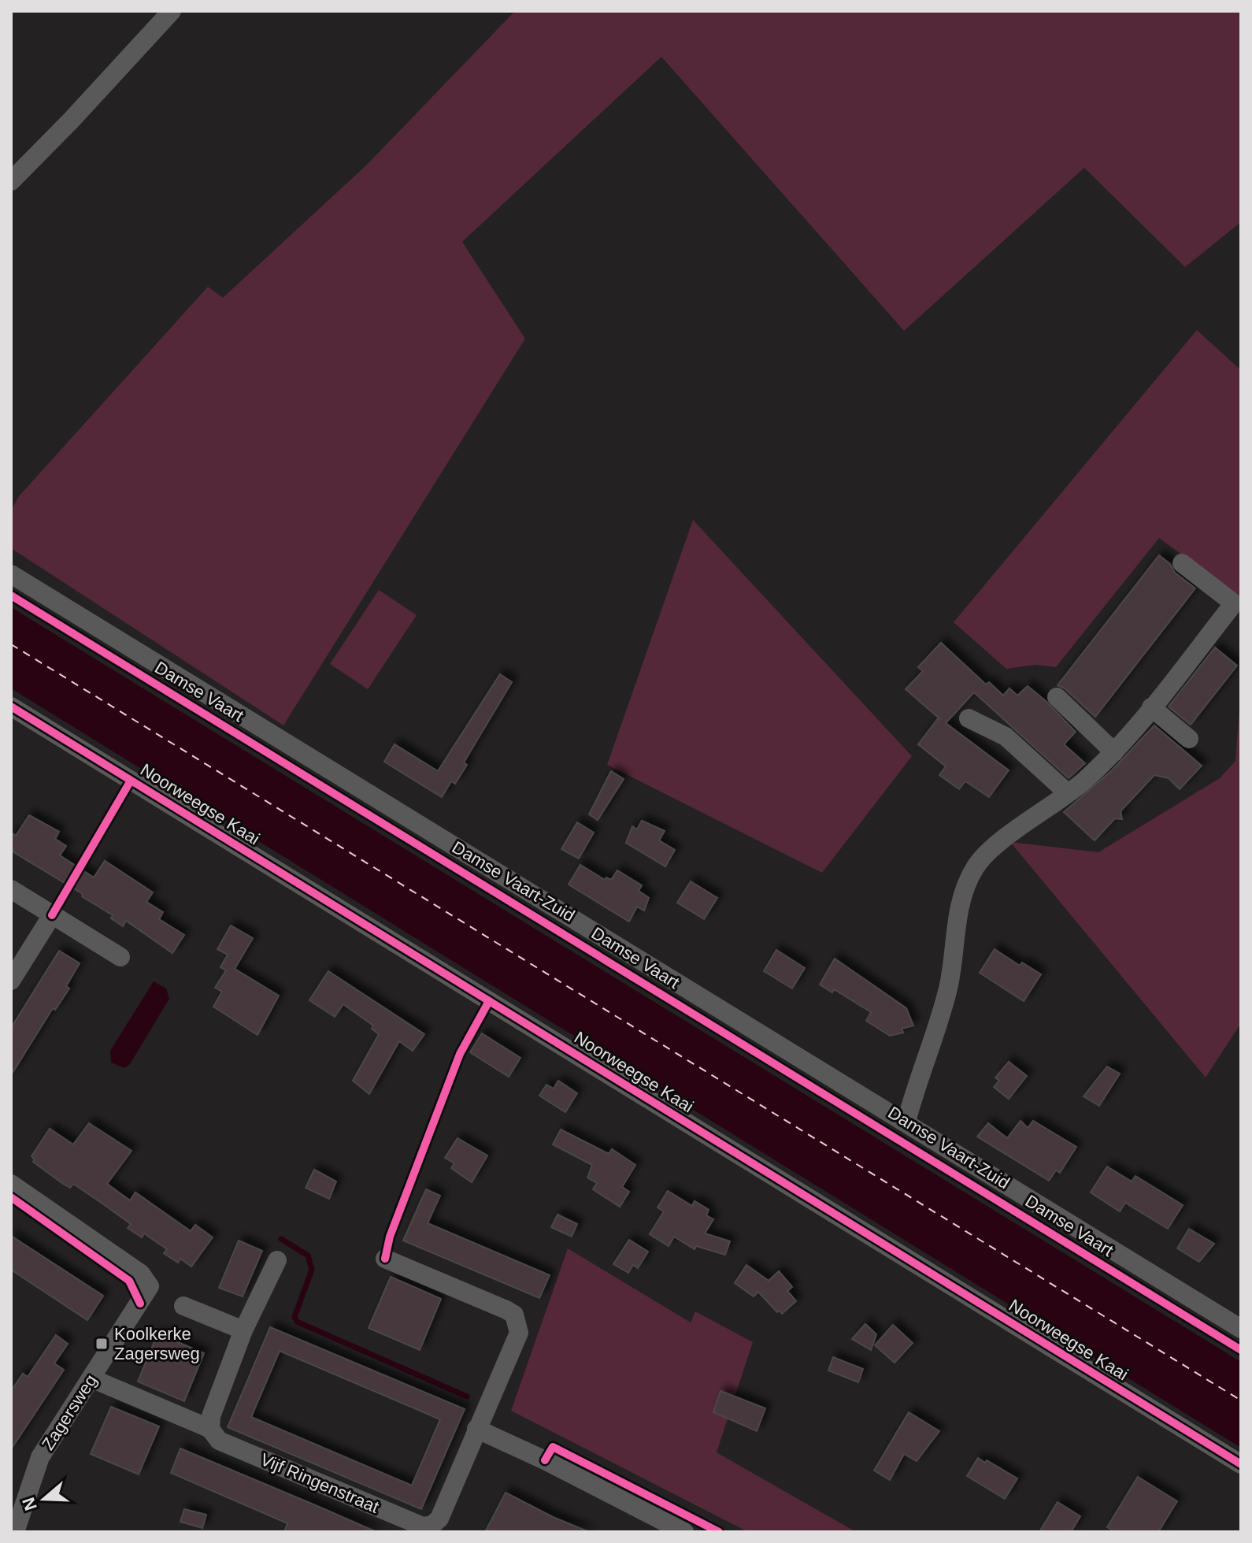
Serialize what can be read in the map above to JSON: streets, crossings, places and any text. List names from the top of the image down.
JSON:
{
  "streets": {
    "street": [
      "Noorweegse Kaai",
      "Damse Vaart-Zuid",
      "Zagersweg",
      "Vijf Ringenstraat"
    ],
    "cycle path": ["Damse Vaart"]
  },
  "crossings": [
    ["Zagersweg", "Vijf Ringenstraat"]
  ],
  "places": {
    "transit": ["Koolkerke Zagersweg"]
  },
  "north": "left"
}
